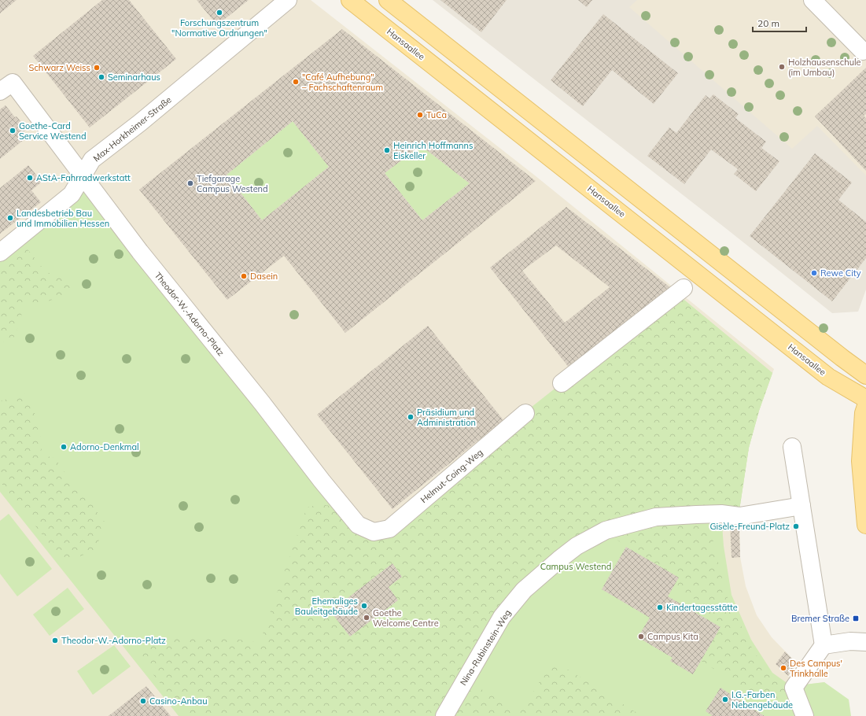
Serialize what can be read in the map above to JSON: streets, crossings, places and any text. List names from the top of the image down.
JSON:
{
  "streets": {
    "main road": ["Hansaallee"],
    "lane": [
      "Max-Horkheimer-Straße",
      "Theodor-W.-Adorno-Platz",
      "Helmut-Coing-Weg",
      "Nina-Rubinstein-Weg"
    ]
  },
  "crossings": [
    ["Max-Horkheimer-Straße", "Theodor-W.-Adorno-Platz"],
    ["Theodor-W.-Adorno-Platz", "Helmut-Coing-Weg"]
  ],
  "parks": ["Campus Westend"],
  "places": {
    "other": [
      "Forschungszentrum \"Normative Ordnungen\"",
      "Holzhausenschule (im Umbau)",
      "Schwarz Weiss",
      "Seminarhaus",
      "\"Café Aufhebung\" – Fachschaftenraum",
      "TuCa",
      "Goethe-Card Service Westend",
      "Heinrich Hoffmanns Eiskeller",
      "AStA-Fahrradwerkstatt",
      "Tiefgarage Campus Westend",
      "Landesbetrieb Bau und Immobilien Hessen",
      "Rewe City",
      "Dasein",
      "Präsidium und Administration",
      "Adorno-Denkmal",
      "Gisèle-Freund-Platz",
      "Ehemaliges Bauleitgebäude",
      "Kindertagesstätte",
      "Goethe Welcome Centre",
      "Campus Kita",
      "Theodor-W.-Adorno-Platz",
      "Des Campus' Trinkhalle",
      "I.G.-Farben Nebengebäude",
      "Casino-Anbau"
    ],
    "transit": ["Bremer Straße"]
  },
  "scale_bar": "20 m"
}
